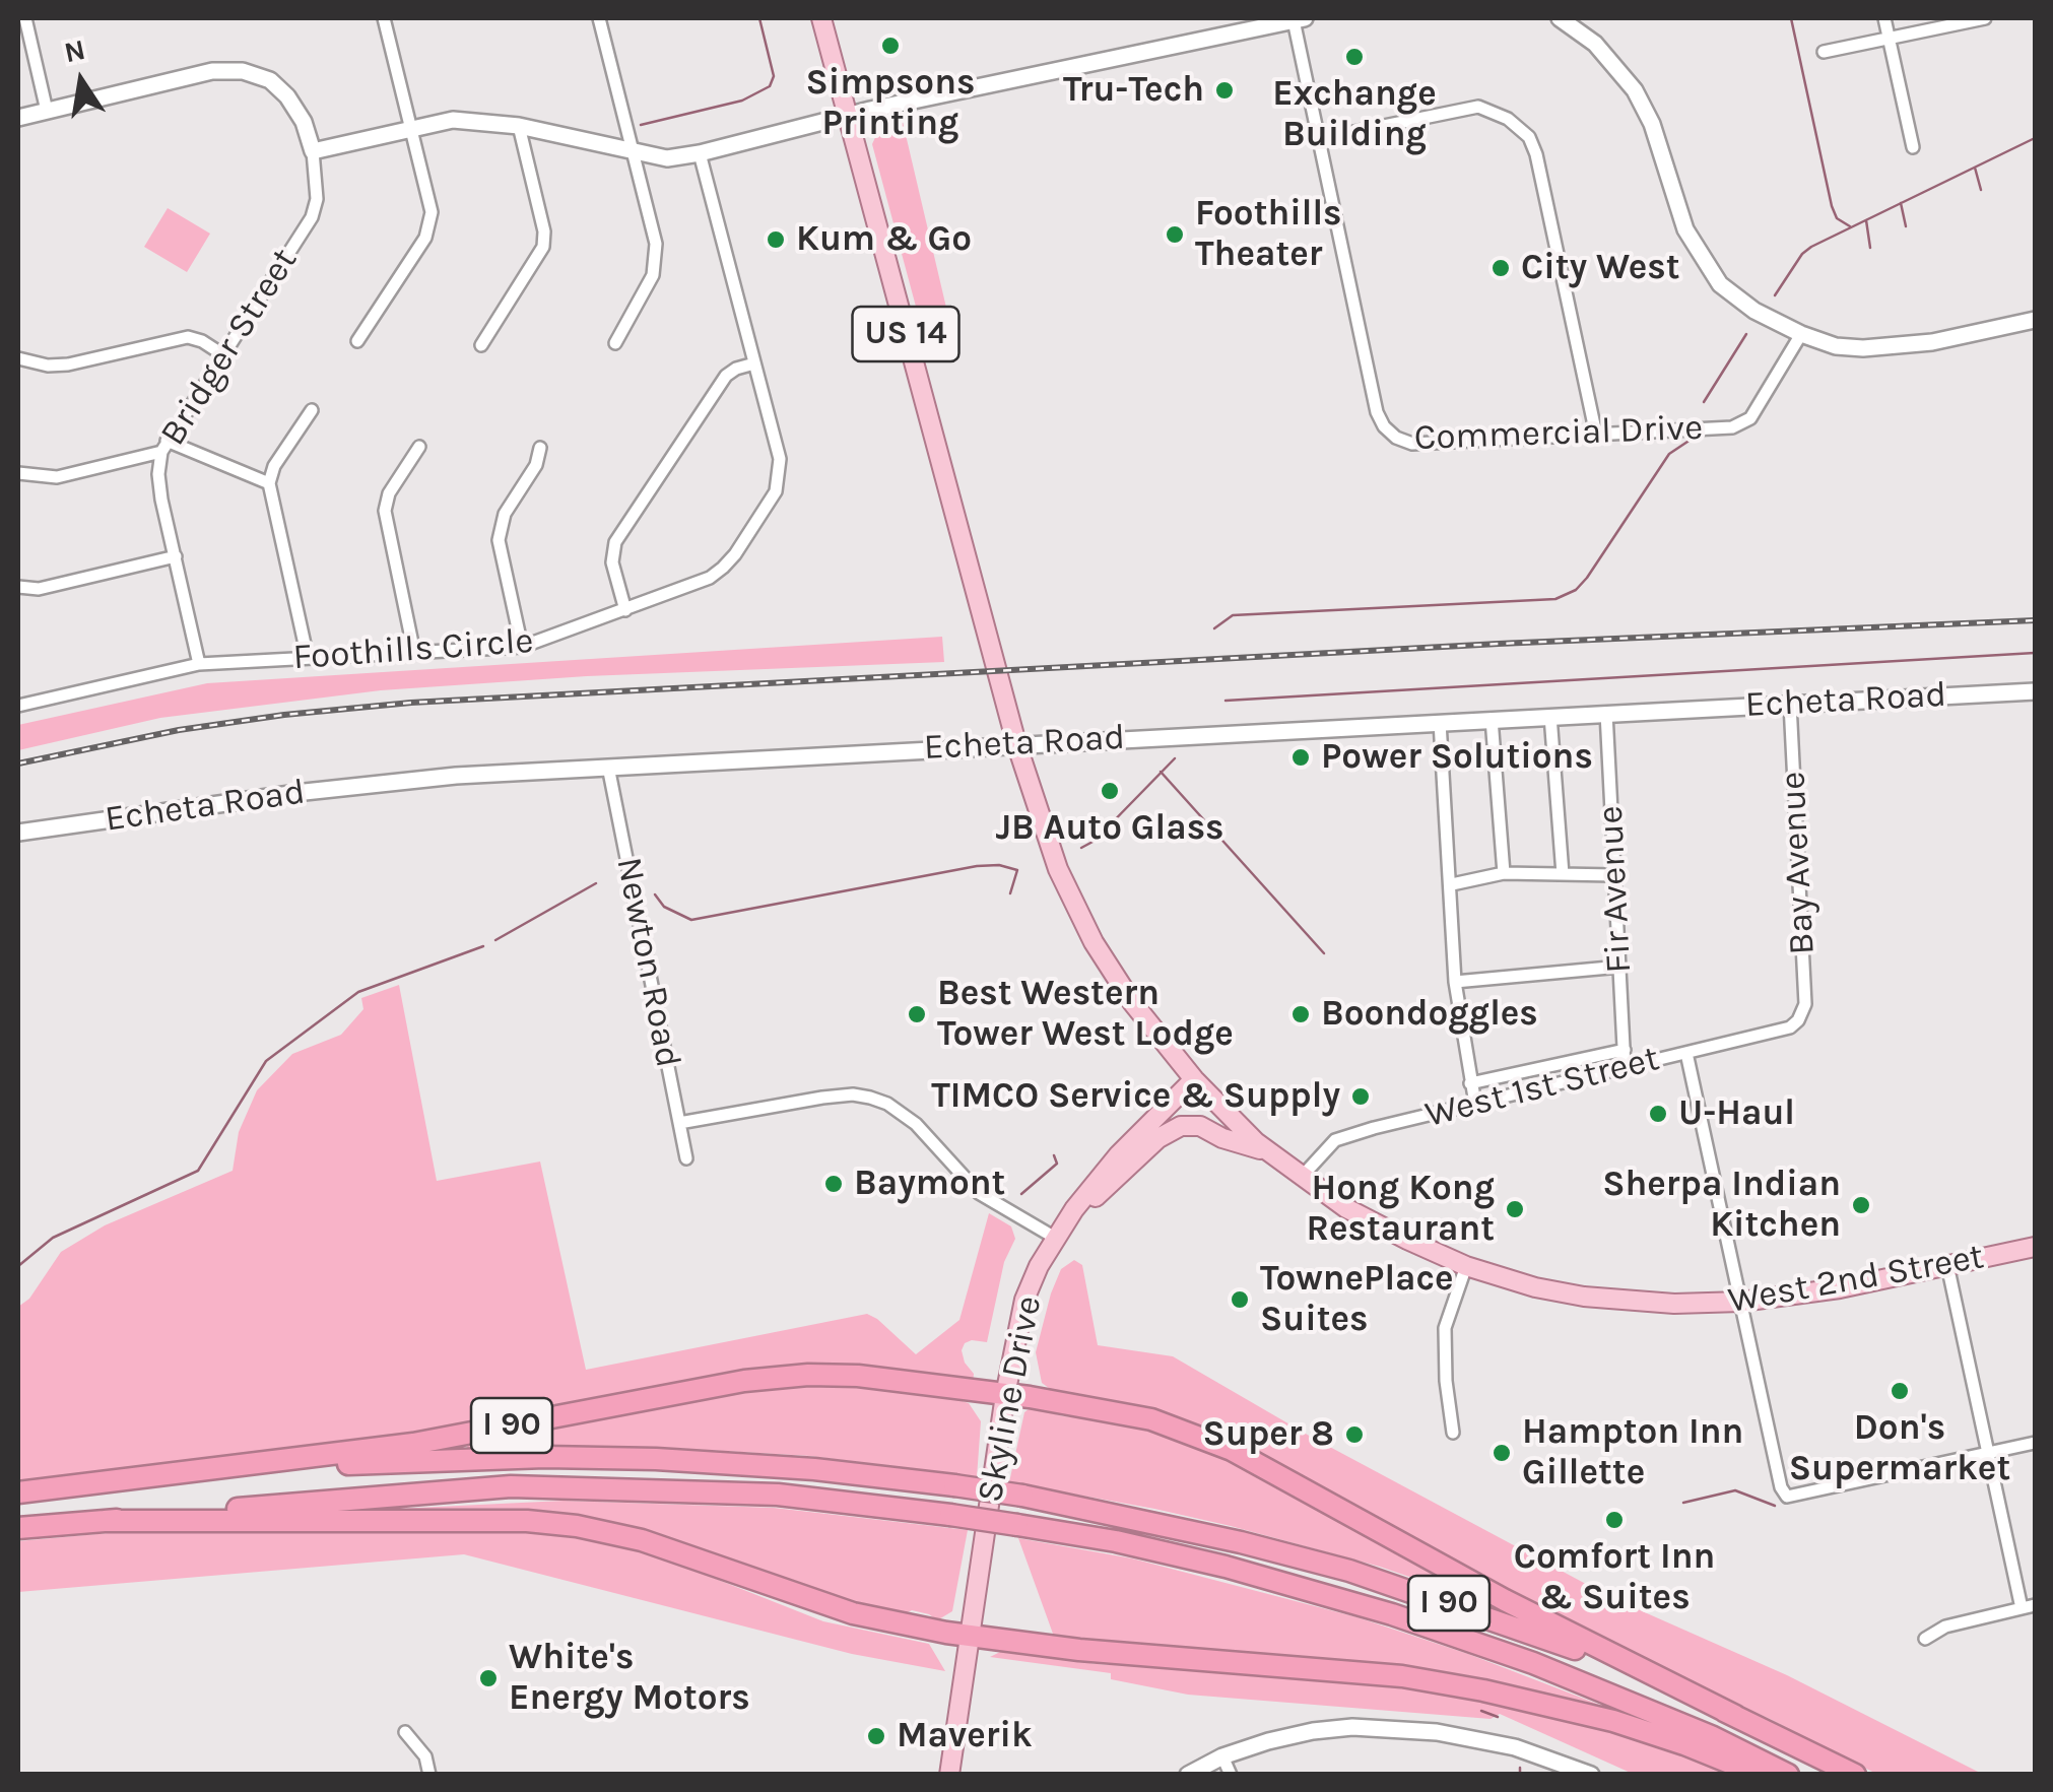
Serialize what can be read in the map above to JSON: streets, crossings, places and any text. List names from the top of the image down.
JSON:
{
  "streets": {
    "highway": ["I 90"],
    "main road": ["US 14", "West 2nd Street", "Skyline Drive"],
    "street": [
      "Bridger Street",
      "Commercial Drive",
      "Foothills Circle",
      "Echeta Road",
      "Bay Avenue",
      "Fir Avenue",
      "Newton Road",
      "West 1st Street"
    ]
  },
  "crossings": [
    ["US 14", "Echeta Road"],
    ["US 14", "West 2nd Street"],
    ["US 14", "Skyline Drive"],
    ["Bridger Street", "Foothills Circle"],
    ["Echeta Road", "Bay Avenue"],
    ["Echeta Road", "Fir Avenue"],
    ["Echeta Road", "Newton Road"],
    ["Bay Avenue", "West 1st Street"],
    ["Fir Avenue", "West 1st Street"],
    ["West 1st Street", "West 2nd Street"],
    ["West 2nd Street", "Skyline Drive"],
    ["Skyline Drive", "I 90"]
  ],
  "places": [
    "Simpsons Printing",
    "Exchange Building",
    "Tru-Tech",
    "Foothills Theater",
    "Kum & Go",
    "City West",
    "Power Solutions",
    "JB Auto Glass",
    "Best Western Tower West Lodge",
    "Boondoggles",
    "TIMCO Service & Supply",
    "U-Haul",
    "Baymont",
    "Sherpa Indian Kitchen",
    "Hong Kong Restaurant",
    "TownePlace Suites",
    "Don's Supermarket",
    "Super 8",
    "Hampton Inn Gillette",
    "Comfort Inn & Suites",
    "White's Energy Motors",
    "Maverik"
  ],
  "north": "top"
}
